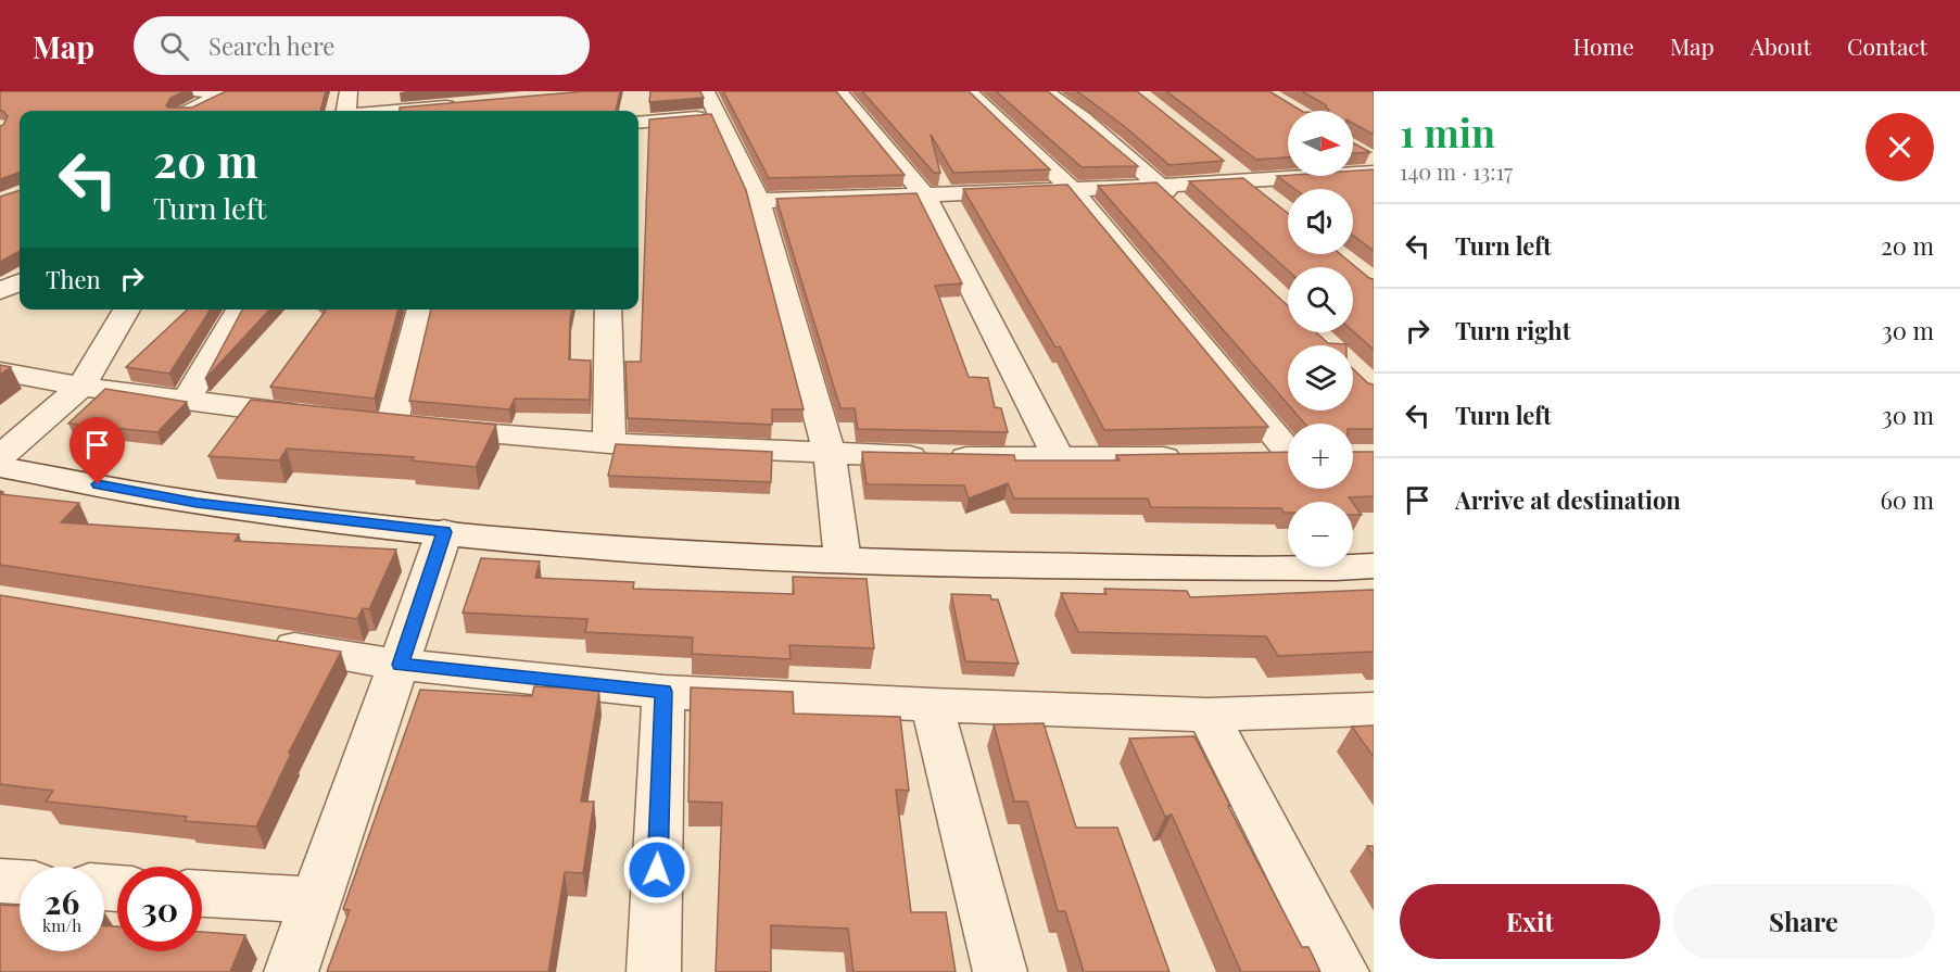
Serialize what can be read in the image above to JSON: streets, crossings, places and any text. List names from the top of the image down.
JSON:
{
  "north": "right",
  "page": {
    "header": "Map",
    "search": "Search here",
    "nav": [
      "Home",
      "Map",
      "About",
      "Contact"
    ],
    "heading": ["1 min", "140 m · 13:17"],
    "map_buttons": ["+", "−"],
    "turn": ["20 m", "Turn left"],
    "list": [
      {
        "name": "Turn left",
        "value": "20 m"
      },
      {
        "name": "Turn right",
        "value": "30 m"
      },
      {
        "name": "Turn left",
        "value": "30 m"
      },
      {
        "name": "Arrive at destination",
        "value": "60 m"
      }
    ],
    "then": "Then",
    "speed": "26 km/h",
    "limit": "30",
    "buttons": ["Exit", "Share"]
  }
}
